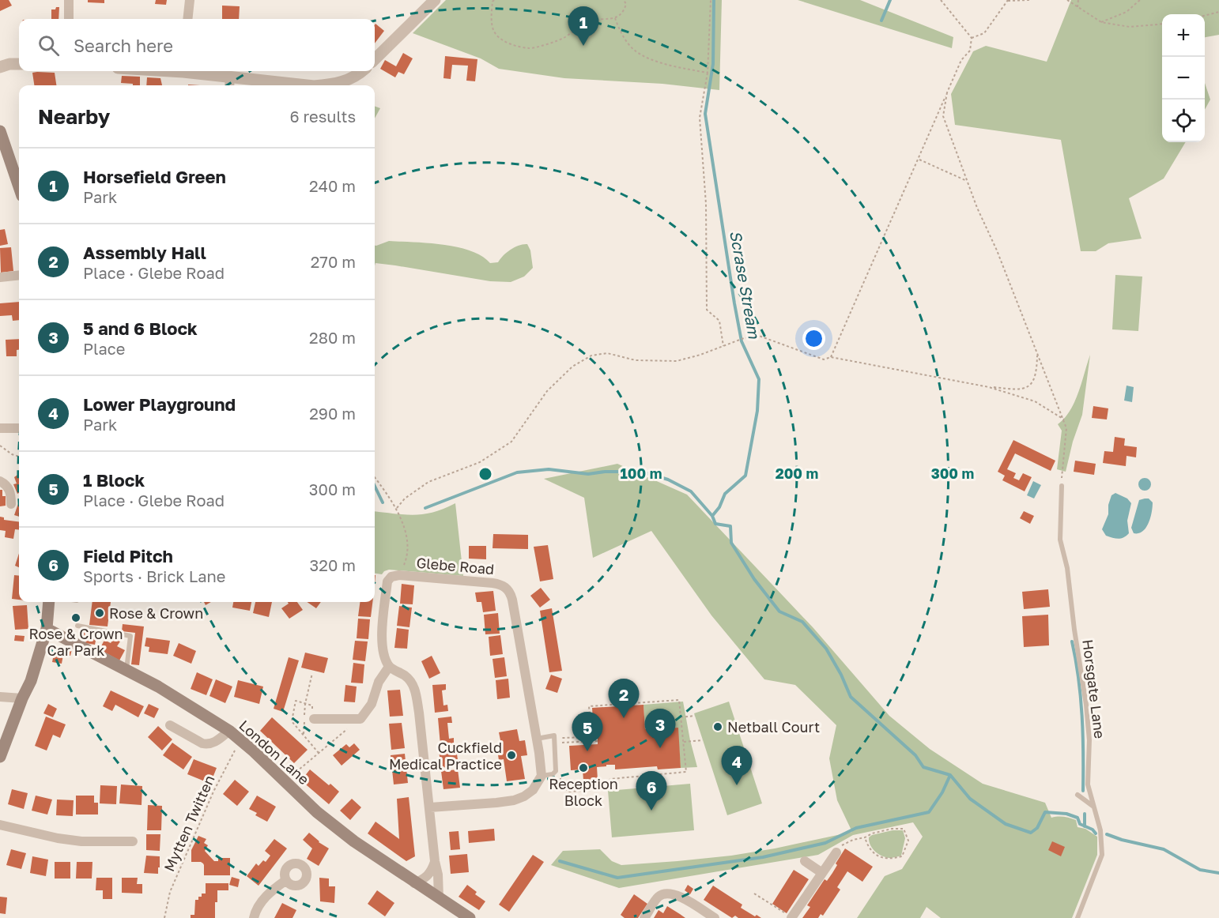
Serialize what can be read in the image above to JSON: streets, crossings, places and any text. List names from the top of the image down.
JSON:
{
  "streets": {
    "main road": ["London Lane"],
    "street": ["Glebe Road"],
    "lane": ["Horsgate Lane"],
    "path": ["Mytten Twitten"]
  },
  "crossings": [
    ["London Lane", "Mytten Twitten"]
  ],
  "water": ["Scrase Stream"],
  "places": [
    "Rose & Crown",
    "Rose & Crown Car Park",
    "Netball Court",
    "Cuckfield Medical Practice",
    "Reception Block"
  ],
  "page": {
    "pins": [
      "1",
      "2",
      "3",
      "5",
      "4",
      "6"
    ],
    "map_buttons": ["+", "−"],
    "search": "Search here",
    "heading": ["Nearby", "6 results"],
    "list": [
      {
        "mark": "1",
        "name": "Horsefield Green",
        "note": "Park",
        "value": "240 m"
      },
      {
        "mark": "2",
        "name": "Assembly Hall",
        "note": "Place · Glebe Road",
        "value": "270 m"
      },
      {
        "mark": "3",
        "name": "5 and 6 Block",
        "note": "Place",
        "value": "280 m"
      },
      {
        "mark": "4",
        "name": "Lower Playground",
        "note": "Park",
        "value": "290 m"
      },
      {
        "mark": "5",
        "name": "1 Block",
        "note": "Place · Glebe Road",
        "value": "300 m"
      },
      {
        "mark": "6",
        "name": "Field Pitch",
        "note": "Sports · Brick Lane",
        "value": "320 m"
      }
    ]
  },
  "rings": ["100 m", "200 m", "300 m"]
}
